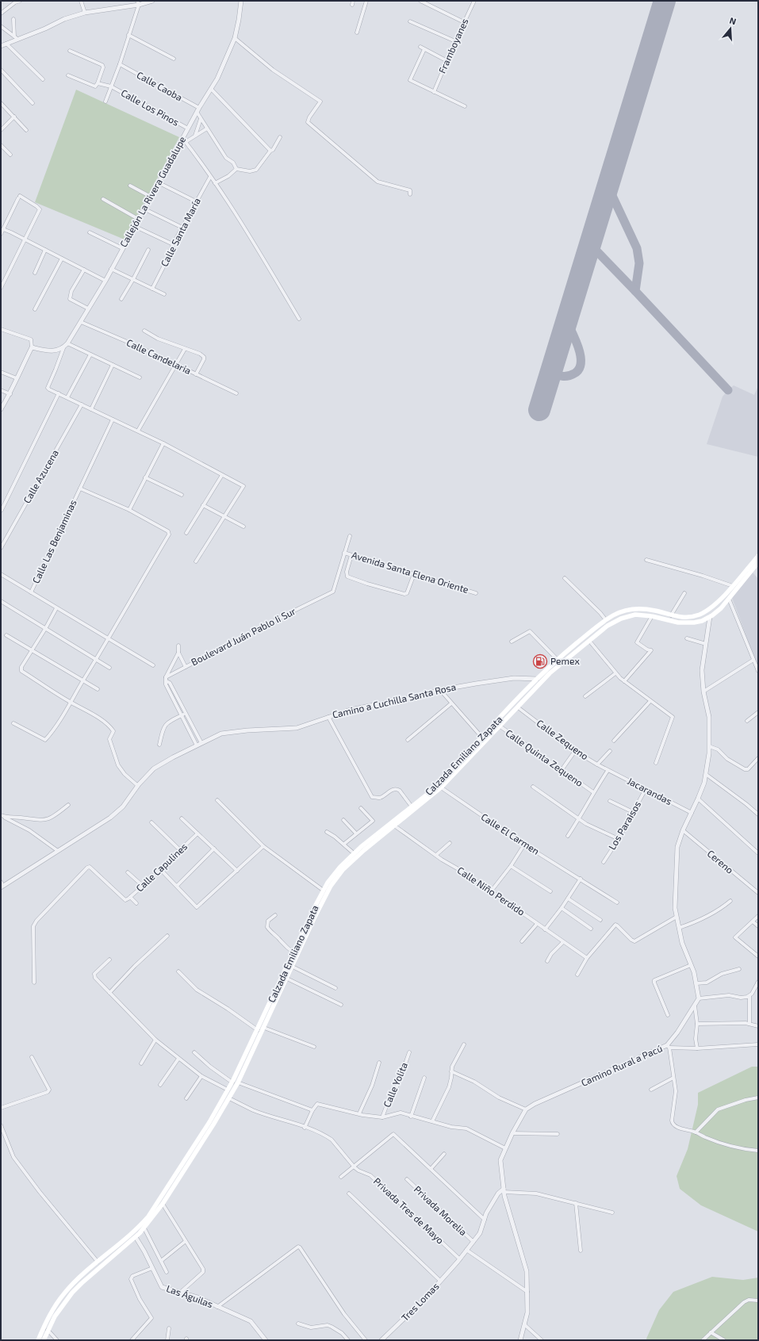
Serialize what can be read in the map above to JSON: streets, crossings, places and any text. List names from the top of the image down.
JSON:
{
  "streets": {
    "main road": ["Calzada Emiliano Zapata"],
    "street": [
      "Framboyanes",
      "Calle Caoba",
      "Calle Los Pinos",
      "Callejón La Rivera Guadalupe",
      "Calle Santa María",
      "Calle Candelaria",
      "Calle Azucena",
      "Calle Las Benjaminas",
      "Avenida Santa Elena Oriente",
      "Boulevard Juán Pablo Ii Sur",
      "Camino a Cuchilla Santa Rosa",
      "Calle Zequeno",
      "Calle Quinta Zequeno",
      "Jacarandas",
      "Los Paraisos",
      "Calle El Carmen",
      "Cereno",
      "Calle Capulines",
      "Calle Niño Perdido",
      "Camino Rural a Pacú",
      "Calle Yolita",
      "Privada Tres de Mayo",
      "Privada Morelia",
      "Las Águilas",
      "Tres Lomas"
    ]
  },
  "crossings": [
    ["Calle Caoba", "Callejón La Rivera Guadalupe"],
    ["Calle Los Pinos", "Callejón La Rivera Guadalupe"],
    ["Callejón La Rivera Guadalupe", "Calle Candelaria"],
    ["Avenida Santa Elena Oriente", "Boulevard Juán Pablo Ii Sur"],
    ["Camino a Cuchilla Santa Rosa", "Calzada Emiliano Zapata"],
    ["Calle Zequeno", "Calzada Emiliano Zapata"],
    ["Calle Zequeno", "Jacarandas"],
    ["Calzada Emiliano Zapata", "Calle Quinta Zequeno"],
    ["Calzada Emiliano Zapata", "Calle El Carmen"],
    ["Calzada Emiliano Zapata", "Calle Niño Perdido"],
    ["Jacarandas", "Los Paraisos"],
    ["Privada Tres de Mayo", "Tres Lomas"],
    ["Privada Morelia", "Tres Lomas"]
  ],
  "places": {
    "fuel station": ["Pemex"]
  },
  "north": "top"
}
